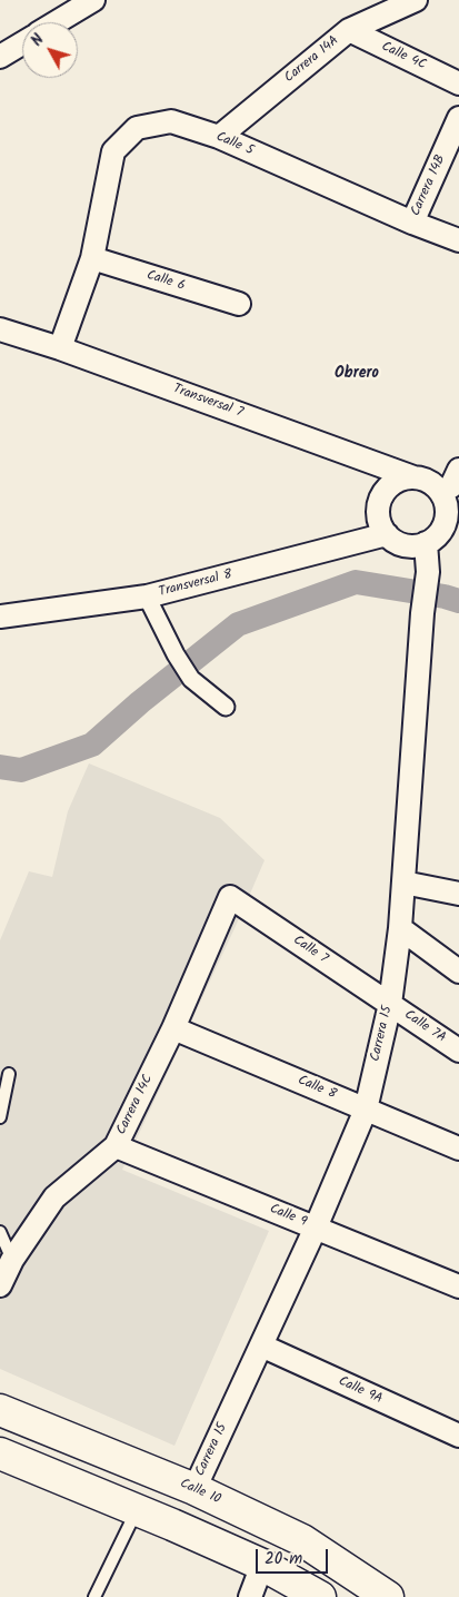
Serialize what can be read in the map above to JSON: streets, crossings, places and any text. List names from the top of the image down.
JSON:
{
  "streets": {
    "main road": ["Calle 10"],
    "street": [
      "Calle 4C",
      "Carrera 14A",
      "Calle 5",
      "Carrera 14B",
      "Calle 6",
      "Transversal 7",
      "Transversal 8",
      "Calle 7",
      "Calle 7A",
      "Carrera 15",
      "Calle 8",
      "Carrera 14C",
      "Calle 9",
      "Calle 9A"
    ]
  },
  "crossings": [
    ["Calle 4C", "Carrera 14A"],
    ["Carrera 14A", "Calle 5"],
    ["Calle 5", "Carrera 14B"],
    ["Calle 5", "Calle 6"],
    ["Transversal 7", "Transversal 8"],
    ["Transversal 7", "Carrera 15"],
    ["Transversal 8", "Carrera 15"],
    ["Calle 7", "Calle 7A"],
    ["Calle 7", "Carrera 15"],
    ["Calle 7", "Carrera 14C"],
    ["Calle 7A", "Carrera 15"],
    ["Carrera 15", "Calle 8"],
    ["Carrera 15", "Calle 9"],
    ["Carrera 15", "Calle 9A"],
    ["Carrera 15", "Calle 10"],
    ["Calle 8", "Carrera 14C"],
    ["Carrera 14C", "Calle 9"]
  ],
  "districts": ["Obrero"],
  "scale_bar": "20 m",
  "north": "top left"
}
